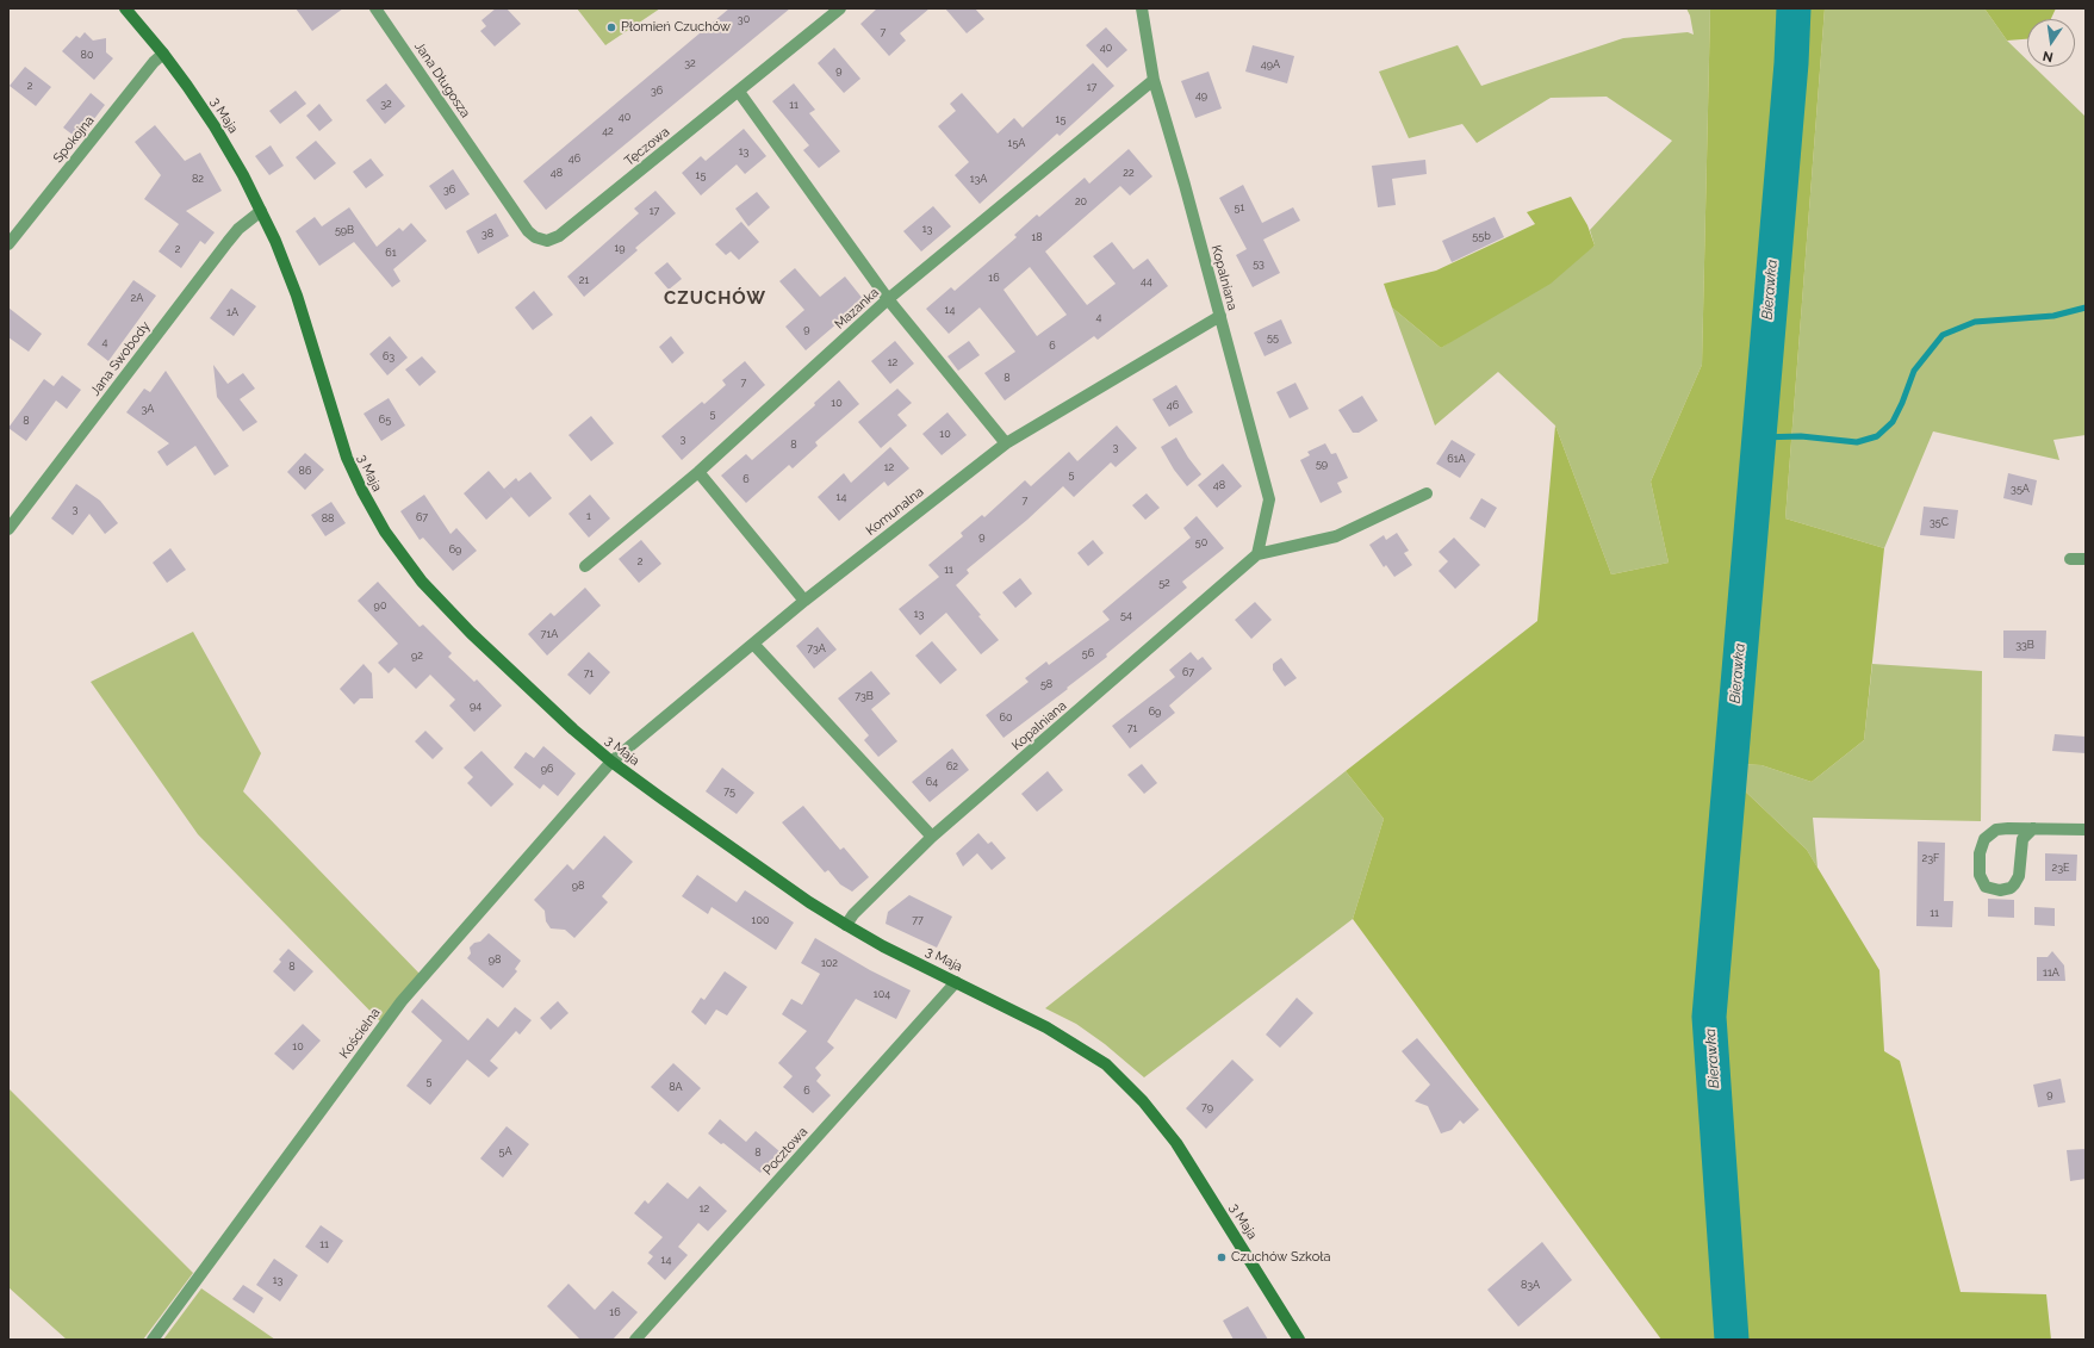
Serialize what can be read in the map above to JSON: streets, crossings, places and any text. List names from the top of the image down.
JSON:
{
  "streets": {
    "main road": ["3 Maja"],
    "street": [
      "Jana Długosza",
      "Spokojna",
      "Tęczowa",
      "Kopalniana",
      "Mazanka",
      "Jana Swobody",
      "Komunalna",
      "Kościelna",
      "Pocztowa"
    ]
  },
  "crossings": [
    ["Jana Długosza", "Tęczowa"],
    ["3 Maja", "Spokojna"],
    ["3 Maja", "Kopalniana"],
    ["3 Maja", "Jana Swobody"],
    ["3 Maja", "Komunalna"],
    ["3 Maja", "Kościelna"],
    ["3 Maja", "Pocztowa"],
    ["Kopalniana", "Mazanka"],
    ["Kopalniana", "Komunalna"],
    ["Komunalna", "Kościelna"]
  ],
  "districts": ["CZUCHÓW"],
  "water": ["Bierawka"],
  "places": ["Płomień Czuchów", "Czuchów Szkoła"],
  "house_numbers": [
    "30",
    "7",
    "40",
    "80",
    "32",
    "49A",
    "9",
    "2",
    "17",
    "36",
    "49",
    "32",
    "11",
    "40",
    "15",
    "42",
    "15A",
    "13",
    "46",
    "48",
    "22",
    "15",
    "82",
    "13A",
    "36",
    "20",
    "51",
    "17",
    "13",
    "59B",
    "38",
    "55b",
    "18",
    "19",
    "2",
    "61",
    "53",
    "16",
    "21",
    "44",
    "2A",
    "14",
    "1A",
    "4",
    "9",
    "55",
    "4",
    "6",
    "63",
    "12",
    "8",
    "7",
    "10",
    "46",
    "3A",
    "5",
    "65",
    "8",
    "10",
    "3",
    "8",
    "3",
    "61A",
    "59",
    "12",
    "86",
    "5",
    "6",
    "48",
    "35A",
    "14",
    "7",
    "3",
    "1",
    "67",
    "88",
    "35C",
    "9",
    "50",
    "69",
    "2",
    "11",
    "52",
    "90",
    "13",
    "54",
    "71A",
    "33B",
    "73A",
    "56",
    "92",
    "67",
    "71",
    "58",
    "73B",
    "94",
    "69",
    "60",
    "71",
    "62",
    "96",
    "64",
    "75",
    "23F",
    "23E",
    "98",
    "11",
    "100",
    "77",
    "98",
    "102",
    "8",
    "11A",
    "104",
    "10",
    "5",
    "8A",
    "6",
    "9",
    "79",
    "5A",
    "8",
    "12",
    "11",
    "14",
    "13",
    "83A",
    "16"
  ],
  "north": "bottom"
}
